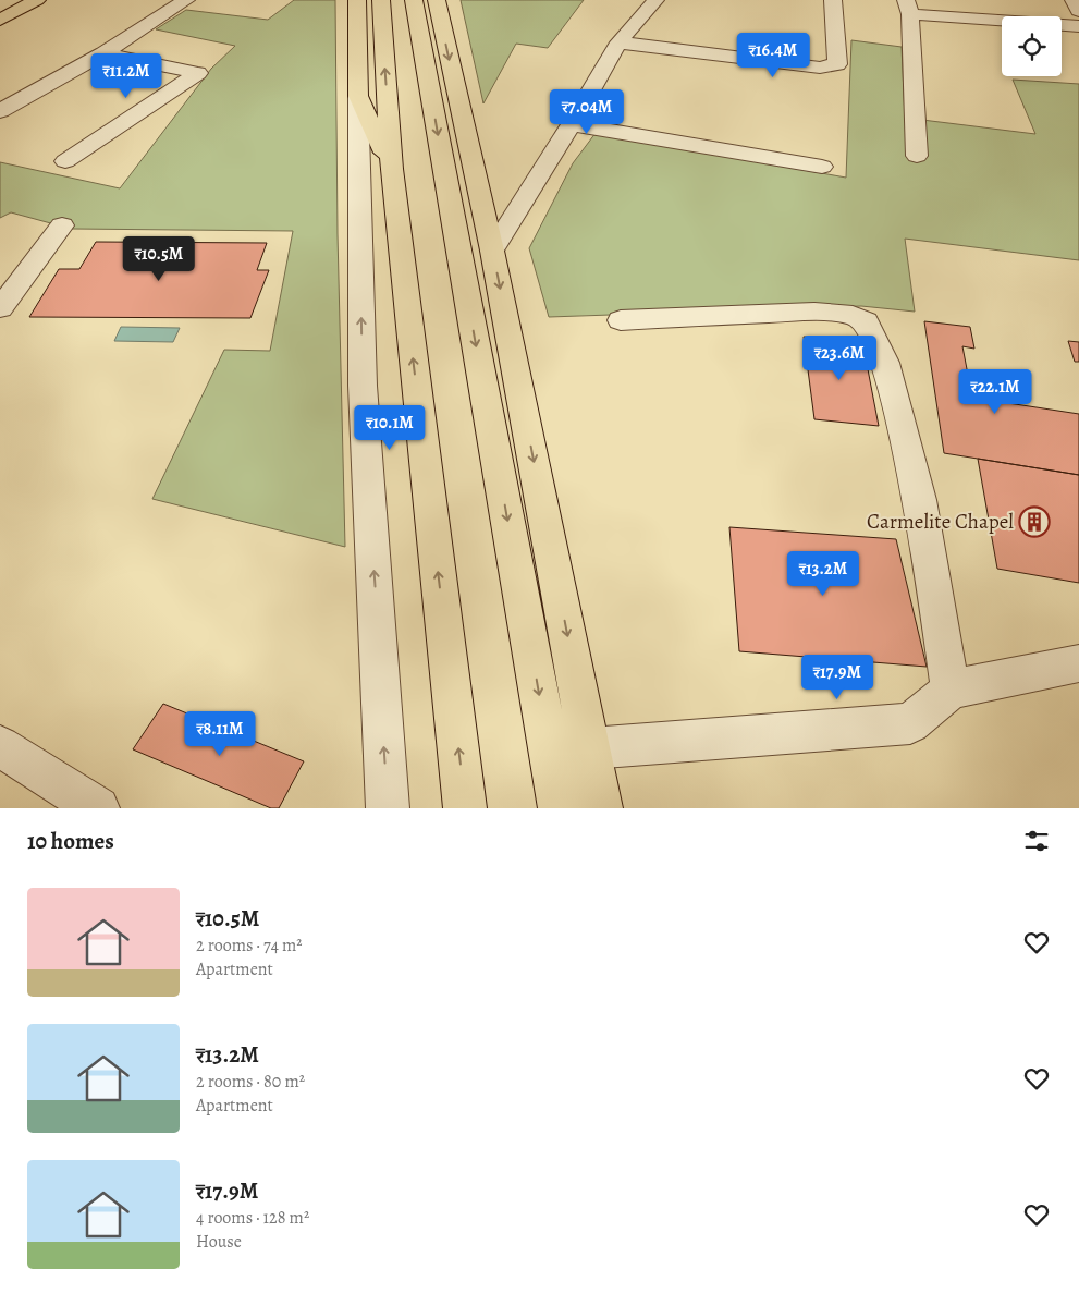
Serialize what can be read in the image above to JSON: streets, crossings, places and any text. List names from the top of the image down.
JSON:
{
  "places": {
    "building": ["Carmelite Chapel"]
  },
  "page": {
    "price": [
      "₹16.4M",
      "₹11.2M",
      "₹7.04M",
      "₹10.5M",
      "₹23.6M",
      "₹22.1M",
      "₹10.1M",
      "₹13.2M",
      "₹17.9M",
      "₹8.11M"
    ],
    "heading": "10 homes",
    "list": [
      {
        "name": "₹10.5M",
        "note": "2 rooms · 74 m² · Apartment"
      },
      {
        "name": "₹13.2M",
        "note": "2 rooms · 80 m² · Apartment"
      },
      {
        "name": "₹17.9M",
        "note": "4 rooms · 128 m² · House"
      }
    ]
  }
}
